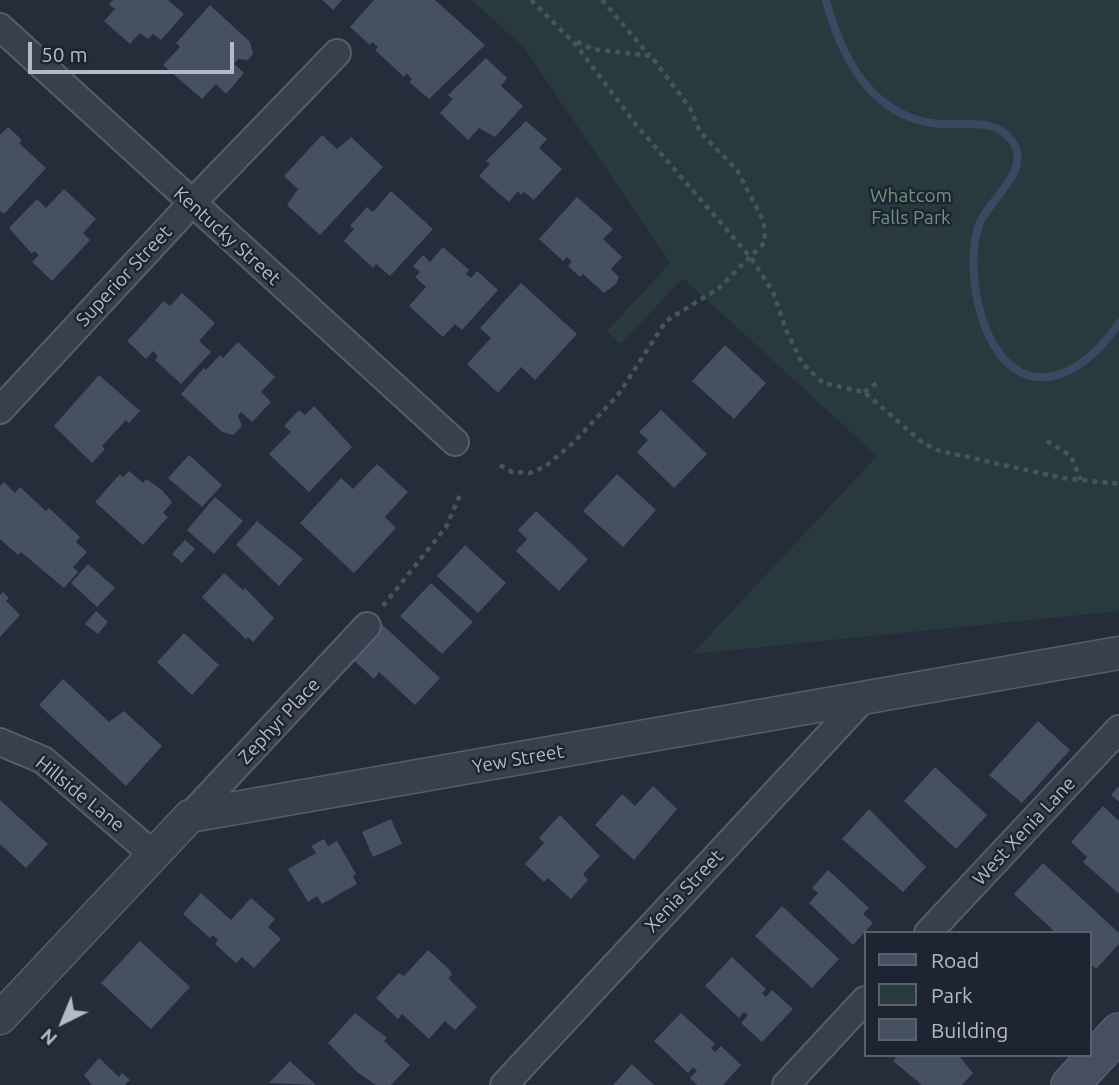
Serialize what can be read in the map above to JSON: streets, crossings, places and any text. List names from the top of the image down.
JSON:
{
  "streets": {
    "street": [
      "Kentucky Street",
      "Superior Street",
      "Zephyr Place",
      "Yew Street",
      "Hillside Lane",
      "West Xenia Lane",
      "Xenia Street"
    ]
  },
  "crossings": [
    ["Kentucky Street", "Superior Street"],
    ["Zephyr Place", "Yew Street"],
    ["Yew Street", "Xenia Street"]
  ],
  "parks": ["Whatcom Falls Park"],
  "legend": ["Road", "Park", "Building"],
  "scale_bar": "50 m",
  "north": "bottom left"
}
